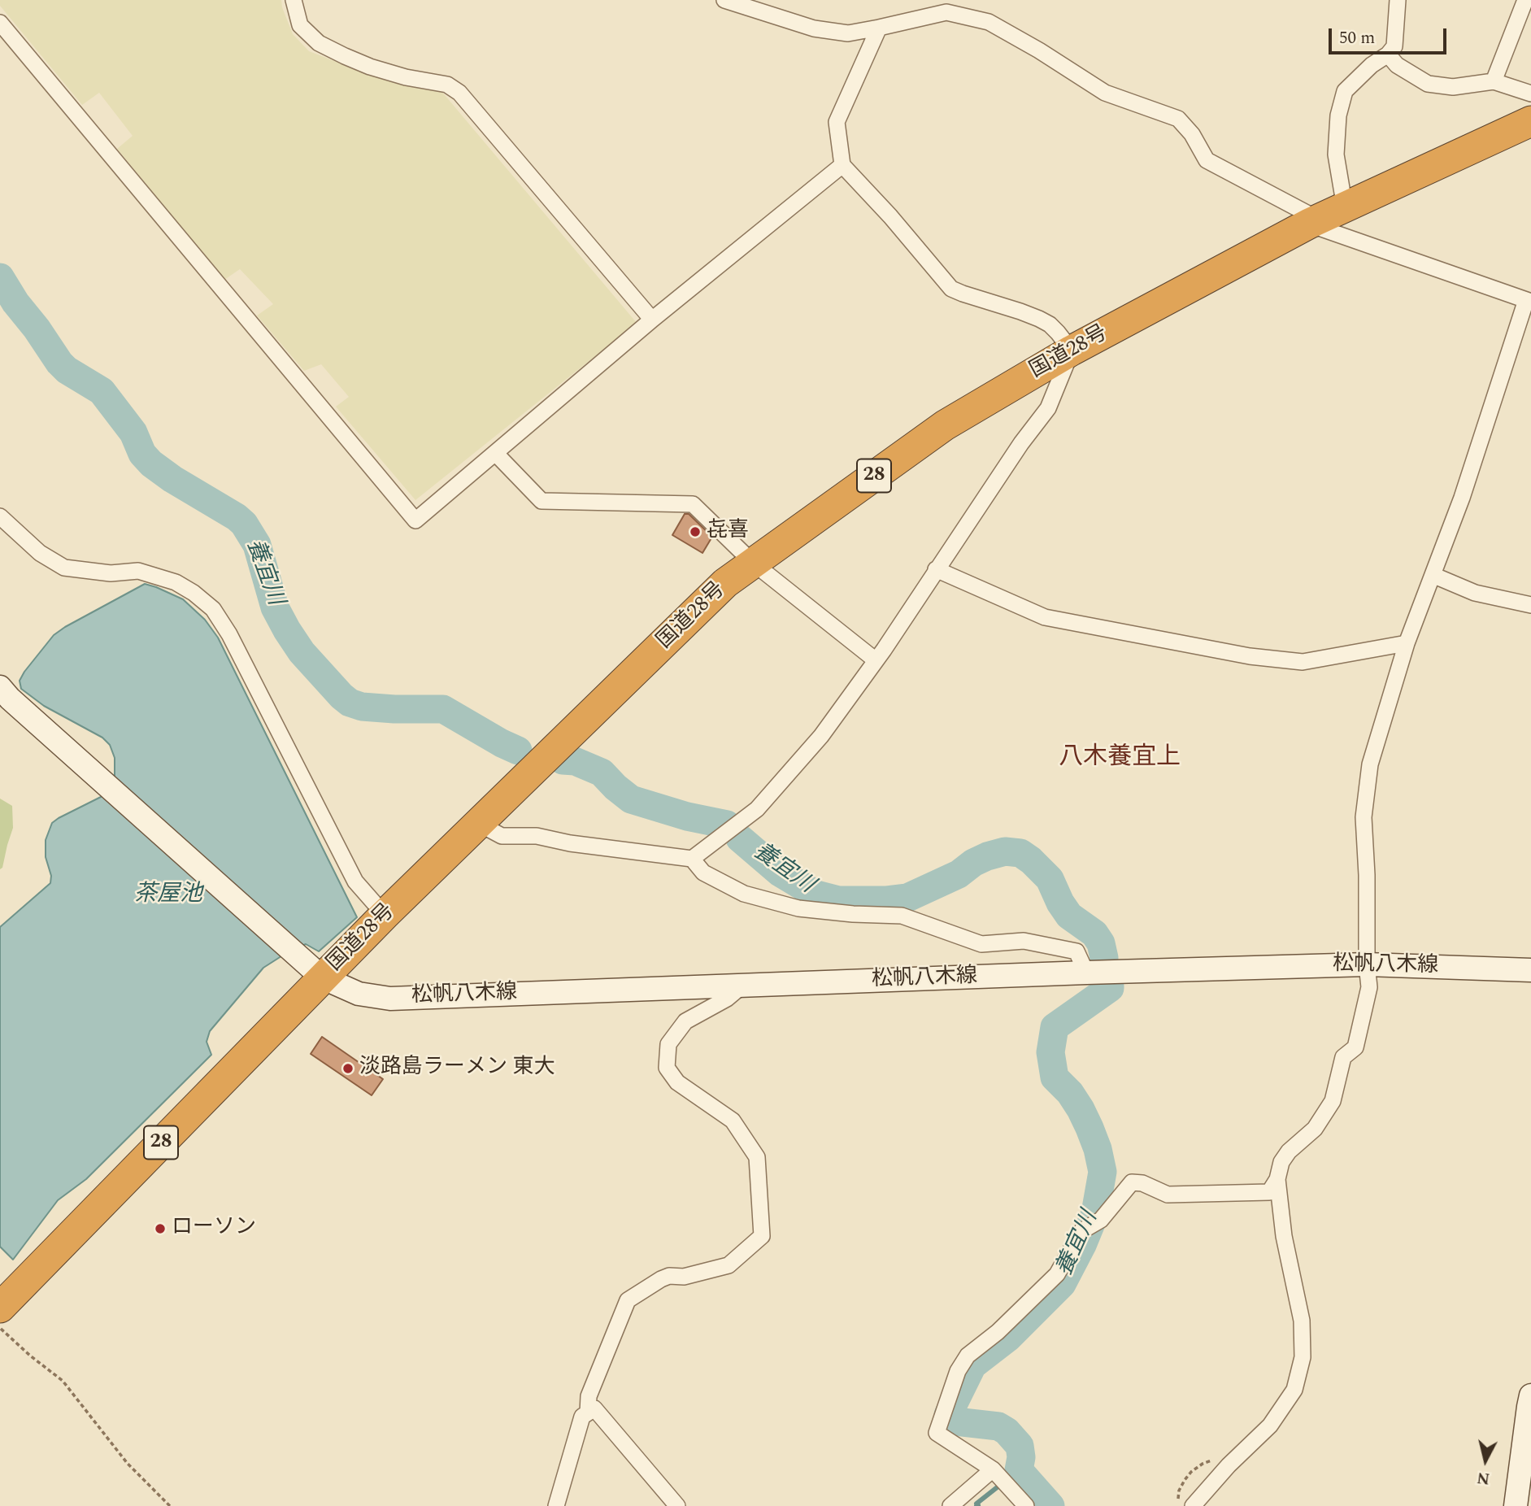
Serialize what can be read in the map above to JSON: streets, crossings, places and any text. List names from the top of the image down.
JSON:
{
  "streets": {
    "highway": ["国道28号", "28"],
    "main road": ["松帆八木線"]
  },
  "crossings": [
    ["国道28号", "松帆八木線"]
  ],
  "districts": ["八木養宜上"],
  "water": ["養宜川", "茶屋池"],
  "places": ["㐂喜", "淡路島ラーメン 東大", "ローソン"],
  "scale_bar": "50 m",
  "north": "bottom"
}
